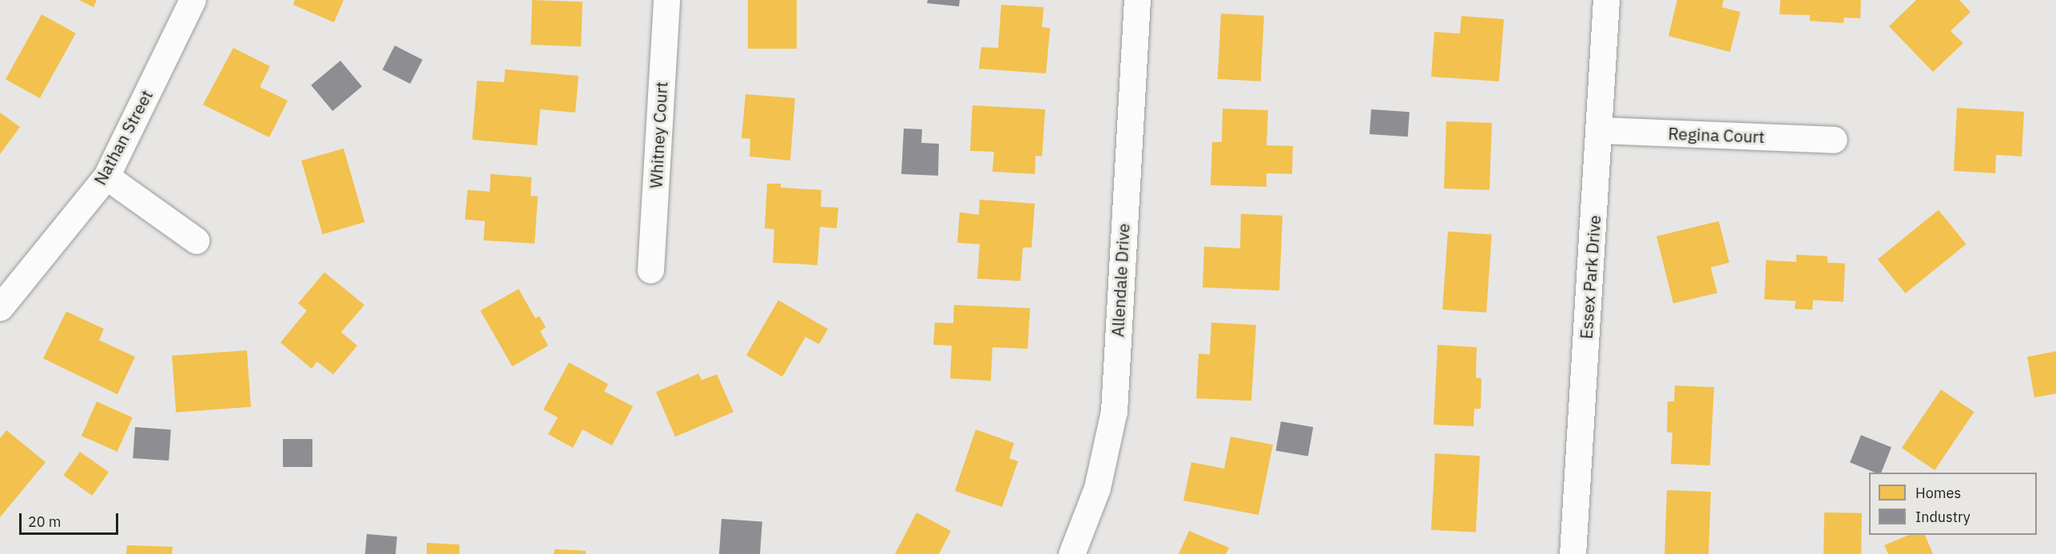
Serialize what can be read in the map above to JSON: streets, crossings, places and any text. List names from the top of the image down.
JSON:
{
  "streets": {
    "street": [
      "Whitney Court",
      "Regina Court",
      "Nathan Street",
      "Essex Park Drive",
      "Allendale Drive"
    ]
  },
  "crossings": [
    ["Regina Court", "Essex Park Drive"]
  ],
  "legend": ["Homes", "Industry"],
  "scale_bar": "20 m"
}
